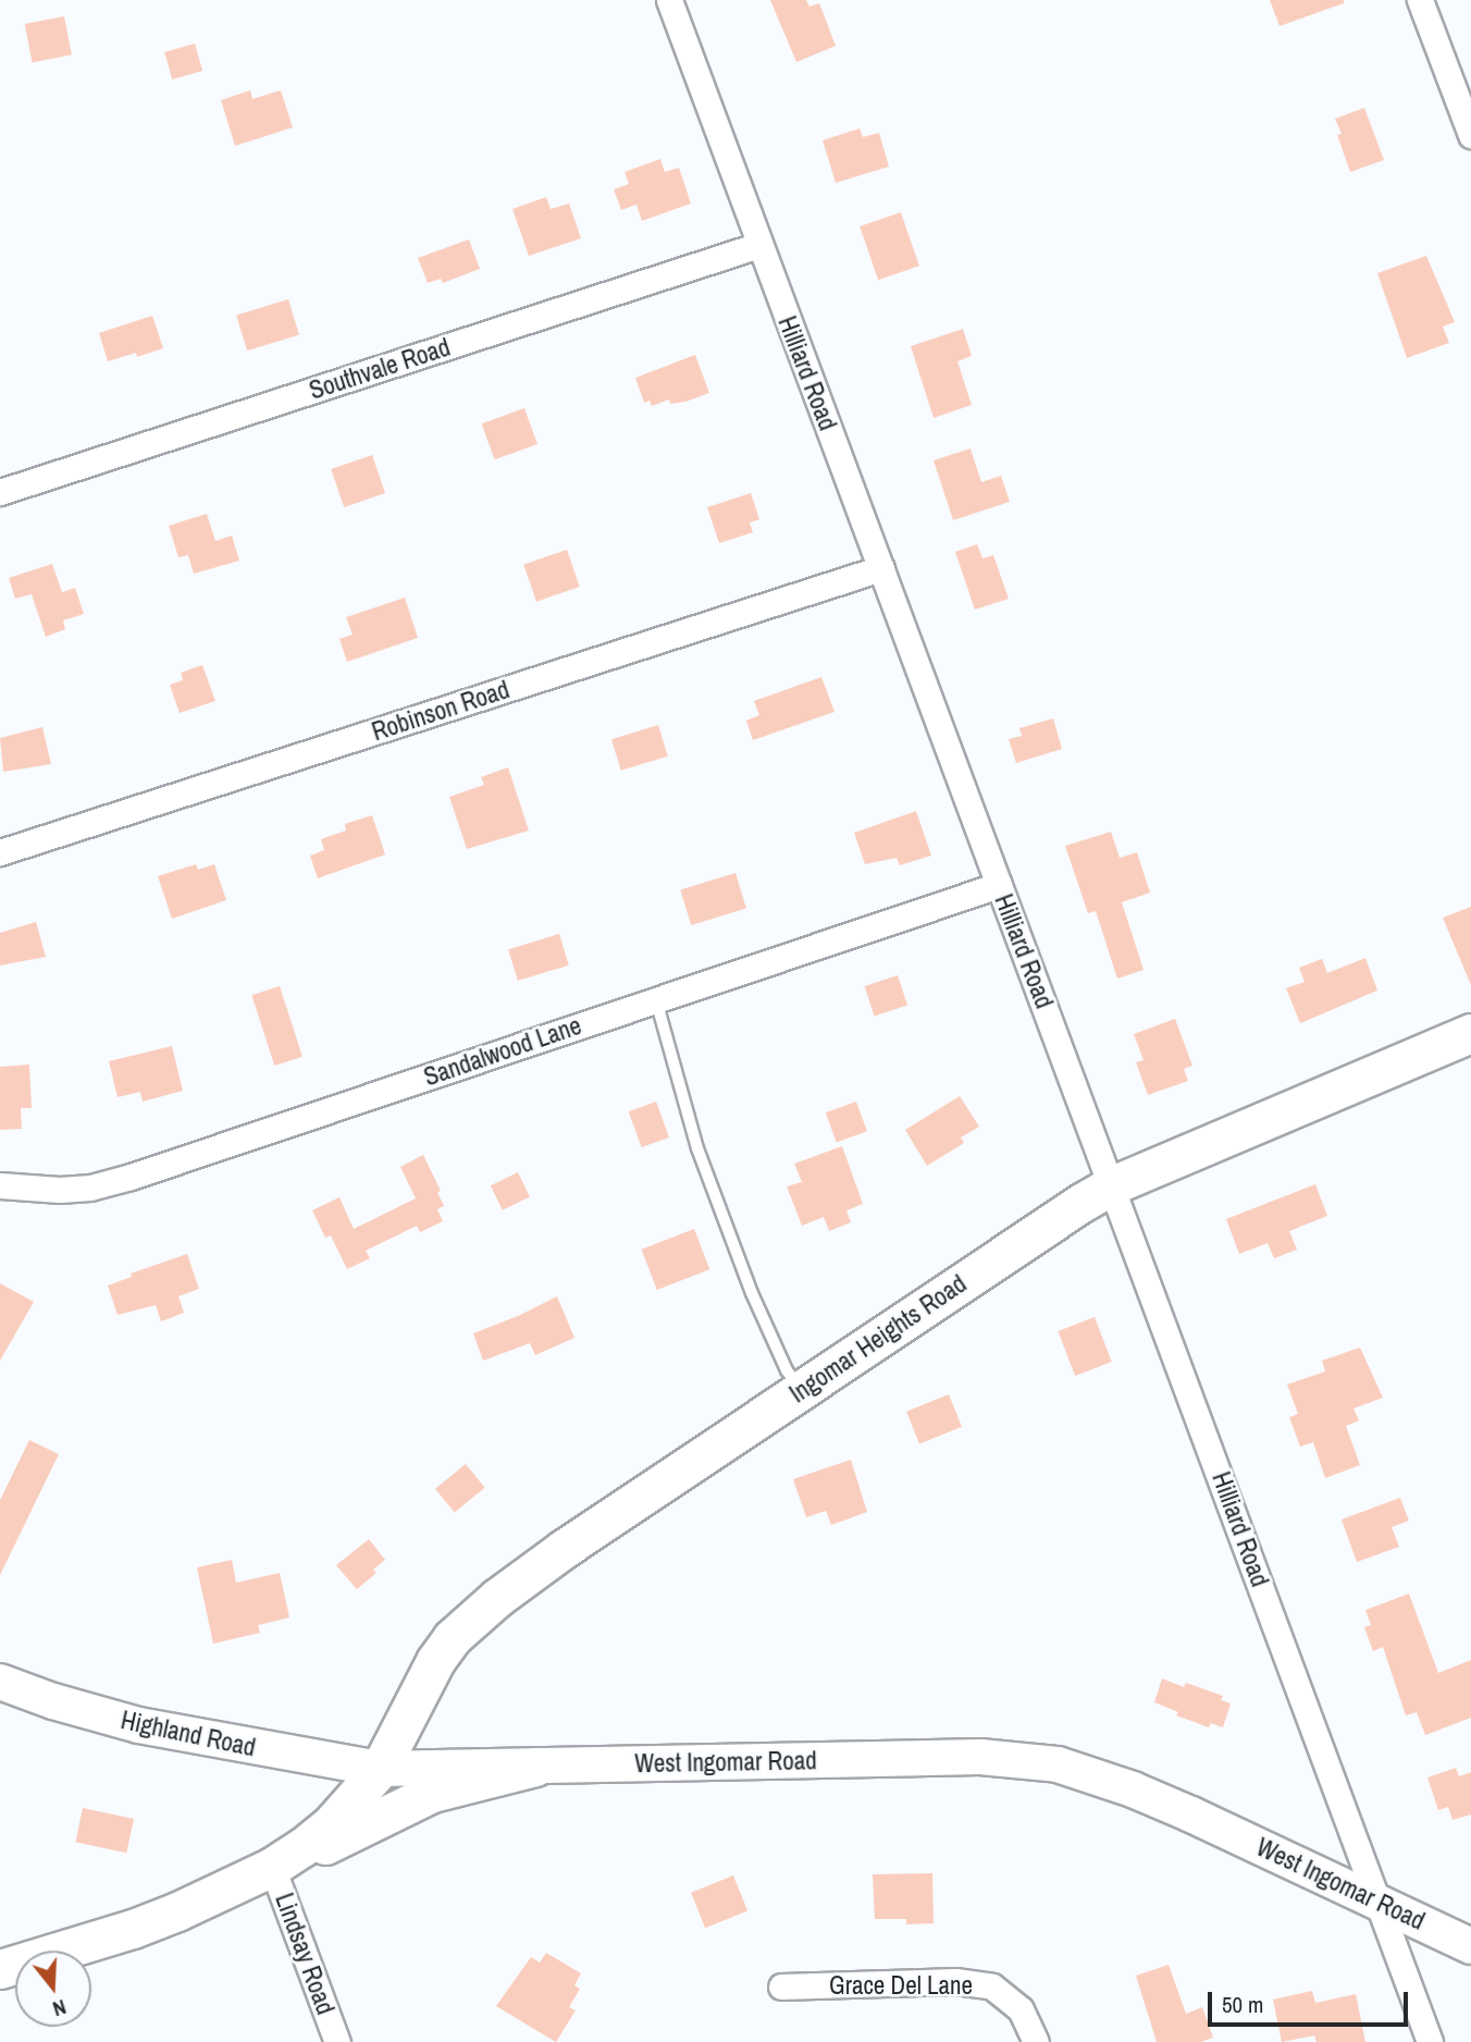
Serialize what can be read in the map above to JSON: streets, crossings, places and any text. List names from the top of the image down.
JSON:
{
  "streets": {
    "main road": ["Ingomar Heights Road"],
    "street": [
      "Southvale Road",
      "Hilliard Road",
      "Robinson Road",
      "Sandalwood Lane",
      "Highland Road",
      "West Ingomar Road",
      "Lindsay Road",
      "Grace Del Lane"
    ]
  },
  "crossings": [
    ["Southvale Road", "Hilliard Road"],
    ["Hilliard Road", "Robinson Road"],
    ["Hilliard Road", "Sandalwood Lane"],
    ["Hilliard Road", "Ingomar Heights Road"],
    ["Hilliard Road", "West Ingomar Road"],
    ["Ingomar Heights Road", "Highland Road"],
    ["Ingomar Heights Road", "West Ingomar Road"],
    ["Highland Road", "West Ingomar Road"]
  ],
  "scale_bar": "50 m",
  "north": "bottom"
}
